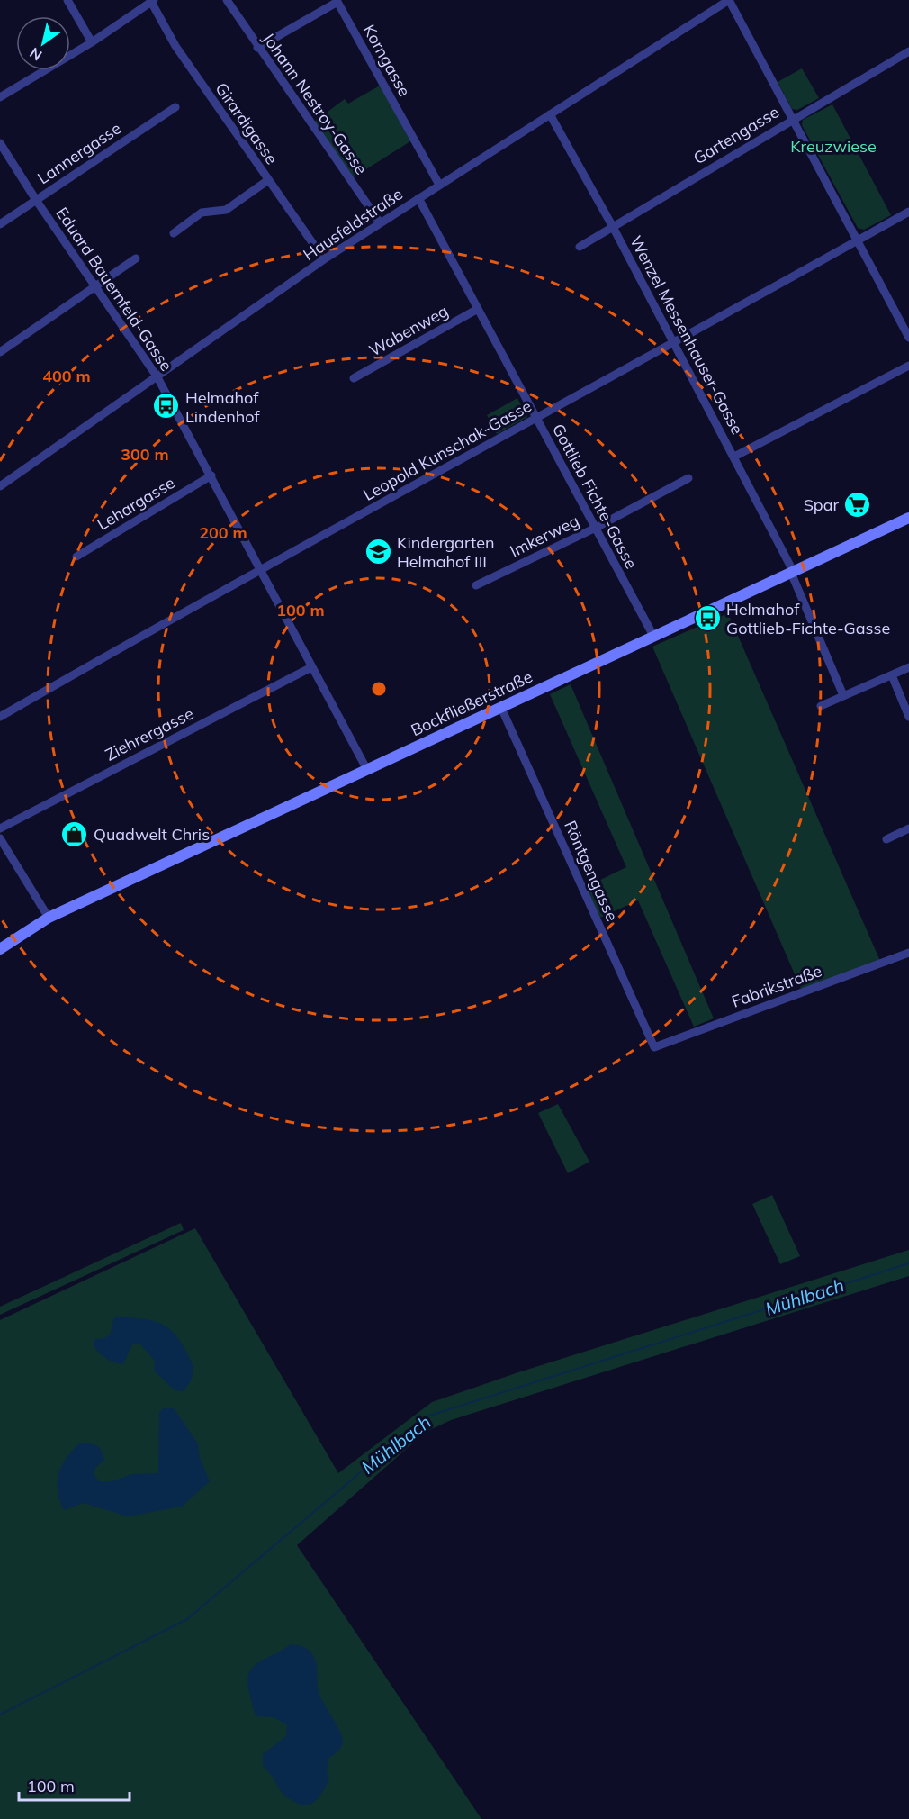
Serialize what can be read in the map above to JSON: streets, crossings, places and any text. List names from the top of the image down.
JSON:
{
  "streets": {
    "main road": ["Bockfließerstraße"],
    "street": [
      "Korngasse",
      "Johann Nestroy-Gasse",
      "Girardigasse",
      "Gartengasse",
      "Lannergasse",
      "Hausfeldstraße",
      "Eduard Bauernfeld-Gasse",
      "Wabenweg",
      "Wenzel Messenhauser-Gasse",
      "Leopold Kunschak-Gasse",
      "Gottlieb Fichte-Gasse",
      "Lehargasse",
      "Imkerweg",
      "Ziehrergasse",
      "Röntgengasse",
      "Fabrikstraße"
    ]
  },
  "crossings": [
    ["Korngasse", "Johann Nestroy-Gasse"],
    ["Korngasse", "Hausfeldstraße"],
    ["Johann Nestroy-Gasse", "Hausfeldstraße"],
    ["Girardigasse", "Hausfeldstraße"],
    ["Gartengasse", "Wenzel Messenhauser-Gasse"],
    ["Lannergasse", "Eduard Bauernfeld-Gasse"],
    ["Hausfeldstraße", "Eduard Bauernfeld-Gasse"],
    ["Hausfeldstraße", "Wenzel Messenhauser-Gasse"],
    ["Hausfeldstraße", "Gottlieb Fichte-Gasse"],
    ["Eduard Bauernfeld-Gasse", "Leopold Kunschak-Gasse"],
    ["Eduard Bauernfeld-Gasse", "Lehargasse"],
    ["Eduard Bauernfeld-Gasse", "Bockfließerstraße"],
    ["Eduard Bauernfeld-Gasse", "Ziehrergasse"],
    ["Wabenweg", "Gottlieb Fichte-Gasse"],
    ["Wenzel Messenhauser-Gasse", "Leopold Kunschak-Gasse"],
    ["Wenzel Messenhauser-Gasse", "Bockfließerstraße"],
    ["Leopold Kunschak-Gasse", "Gottlieb Fichte-Gasse"],
    ["Gottlieb Fichte-Gasse", "Imkerweg"],
    ["Gottlieb Fichte-Gasse", "Bockfließerstraße"],
    ["Bockfließerstraße", "Röntgengasse"],
    ["Röntgengasse", "Fabrikstraße"]
  ],
  "water": ["Mühlbach"],
  "parks": ["Kreuzwiese"],
  "places": {
    "bus stop": ["Helmahof Lindenhof", "Helmahof Gottlieb-Fichte-Gasse"],
    "supermarket": ["Spar"],
    "school or university": ["Kindergarten Helmahof III"],
    "shop": ["Quadwelt Chris"]
  },
  "scale_bar": "100 m",
  "north": "bottom left",
  "rings": [
    "400 m",
    "300 m",
    "200 m",
    "100 m"
  ]
}
